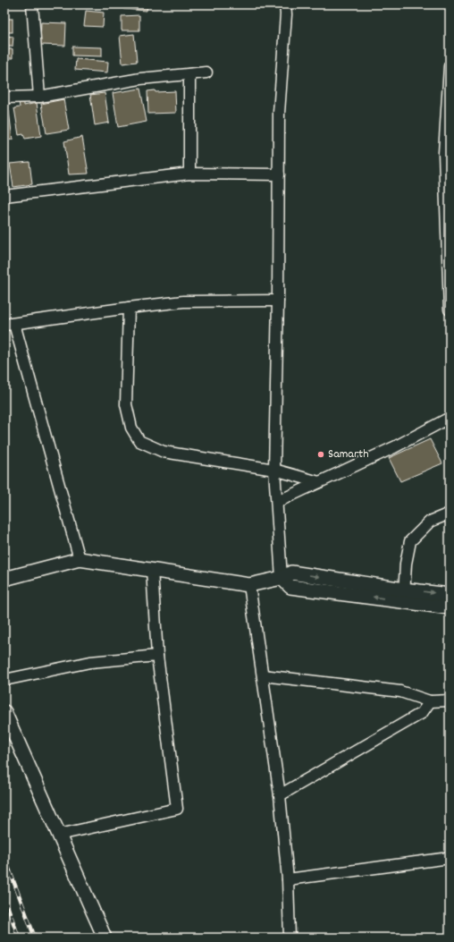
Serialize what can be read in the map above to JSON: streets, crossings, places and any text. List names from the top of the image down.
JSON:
{
  "places": ["Samarth"]
}
